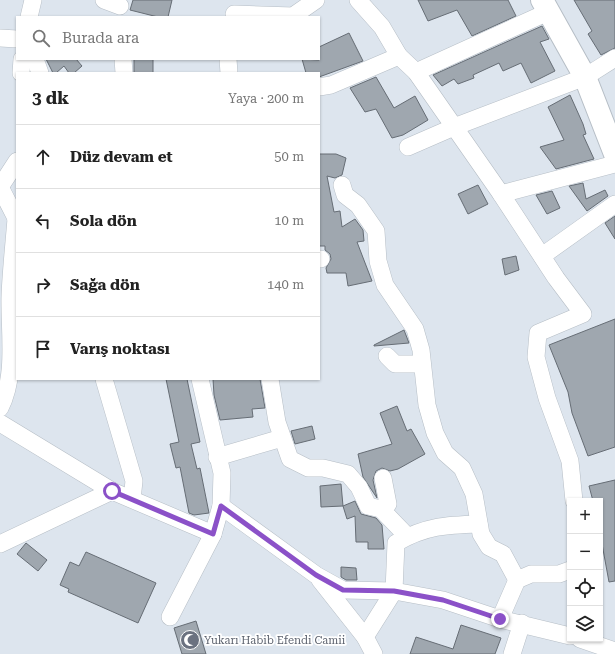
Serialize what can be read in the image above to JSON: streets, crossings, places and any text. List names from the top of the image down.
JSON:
{
  "places": {
    "mosque": ["Yukarı Habib Efendi Camii"]
  },
  "page": {
    "search": "Burada ara",
    "heading": ["3 dk", "Yaya · 200 m"],
    "list": [
      ["Düz devam et", "50 m"],
      ["Sola dön", "10 m"],
      ["Sağa dön", "140 m"],
      "Varış noktası"
    ],
    "map_buttons": ["+", "−"]
  }
}
